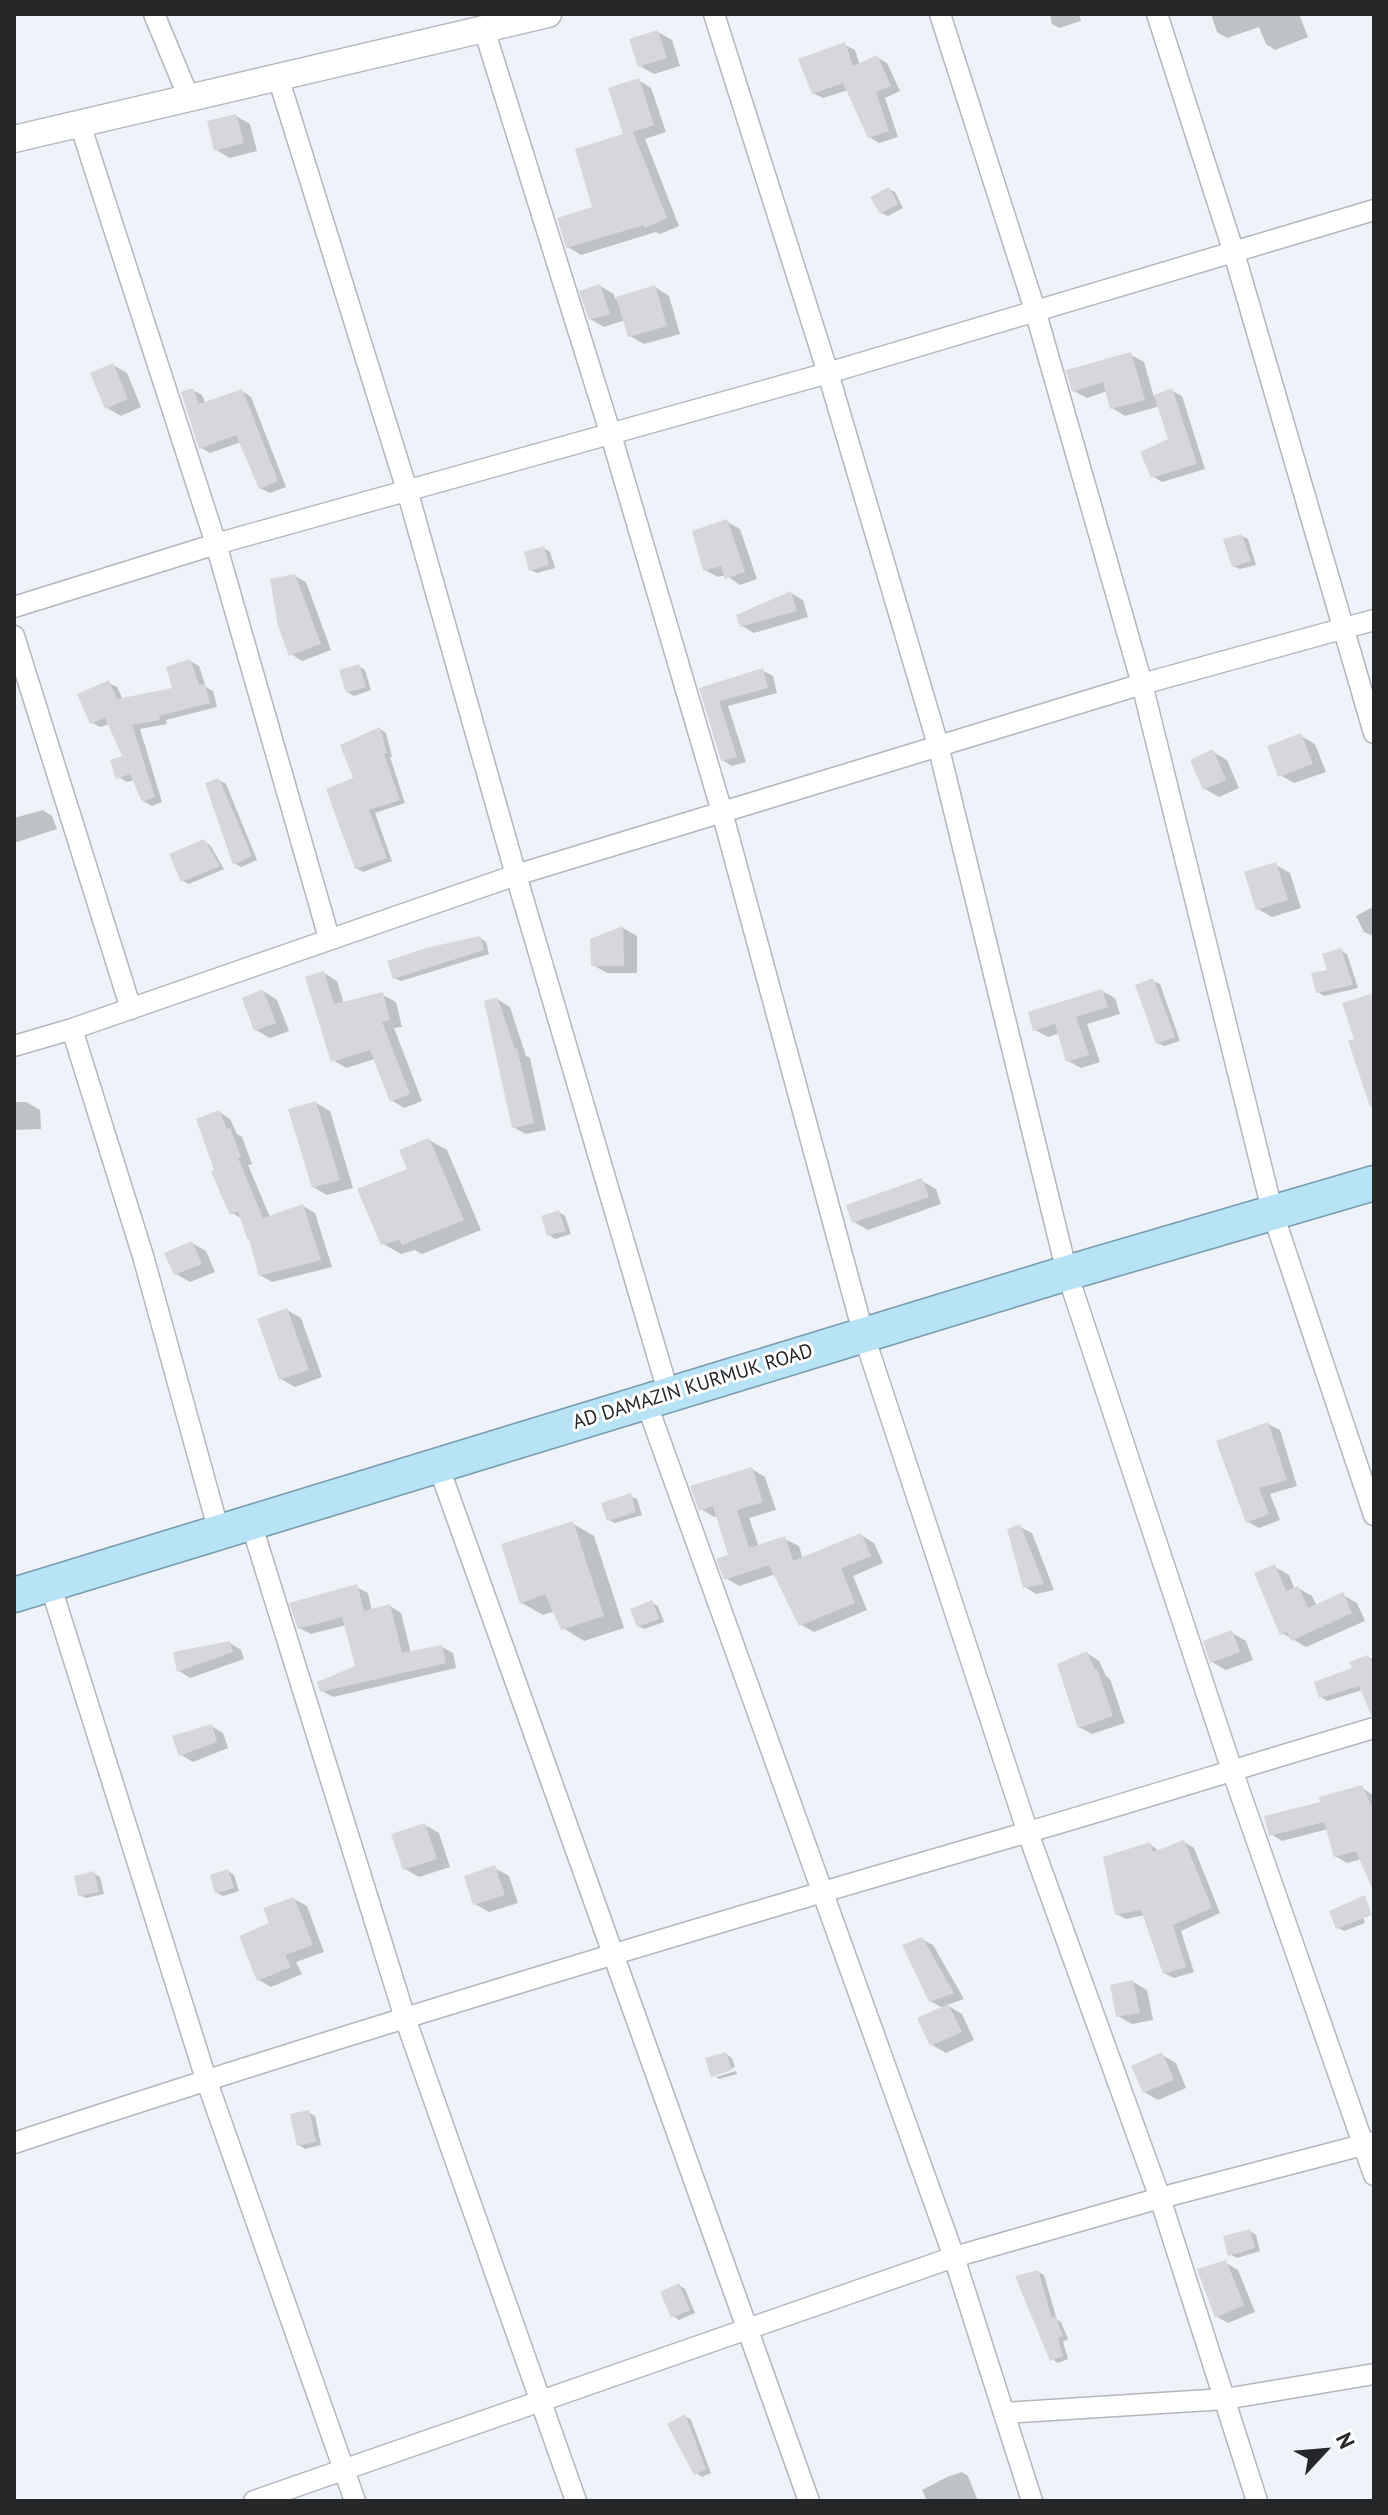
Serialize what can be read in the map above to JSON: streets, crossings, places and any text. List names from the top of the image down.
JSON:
{
  "streets": {
    "highway": ["AD DAMAZIN KURMUK ROAD"]
  },
  "north": "top right"
}
